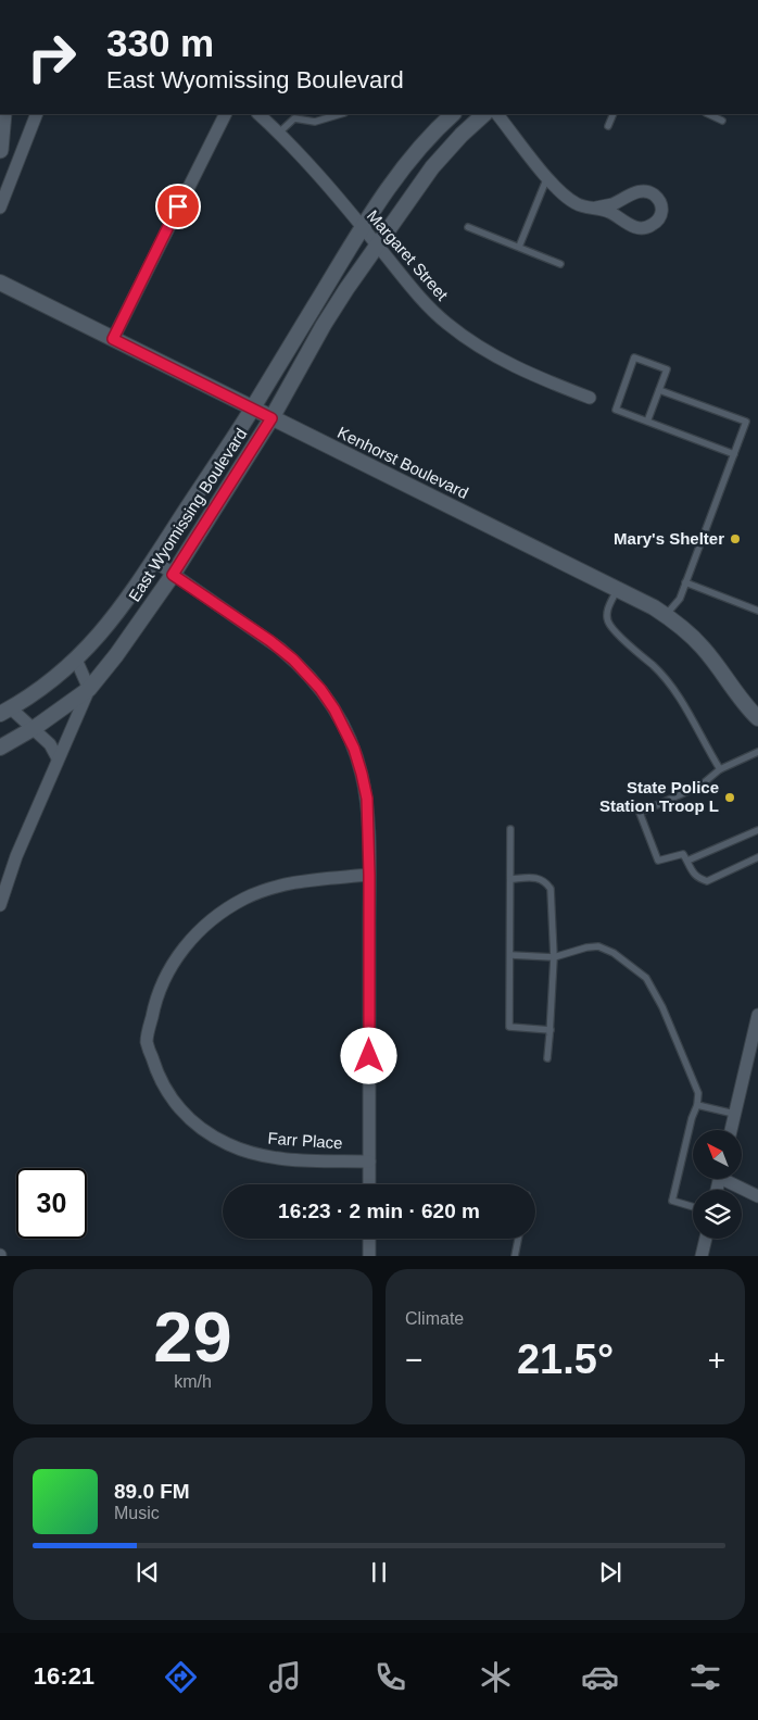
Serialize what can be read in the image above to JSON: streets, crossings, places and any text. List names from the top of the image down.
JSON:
{
  "streets": {
    "street": [
      "Margaret Street",
      "Kenhorst Boulevard",
      "East Wyomissing Boulevard",
      "Farr Place"
    ]
  },
  "crossings": [
    ["Margaret Street", "East Wyomissing Boulevard"],
    ["Kenhorst Boulevard", "East Wyomissing Boulevard"]
  ],
  "places": ["Mary's Shelter", "State Police Station Troop L"],
  "north": "top left",
  "page": {
    "turn": ["330 m", "East Wyomissing Boulevard"],
    "limit": "30",
    "trip": "16:23 · 2 min · 620 m",
    "tile": [
      ["29", "km/h"],
      "Climate"
    ],
    "heat": ["−", "21.5°", "+"],
    "song": ["89.0 FM", "Music"],
    "tabs": "16:21"
  }
}
